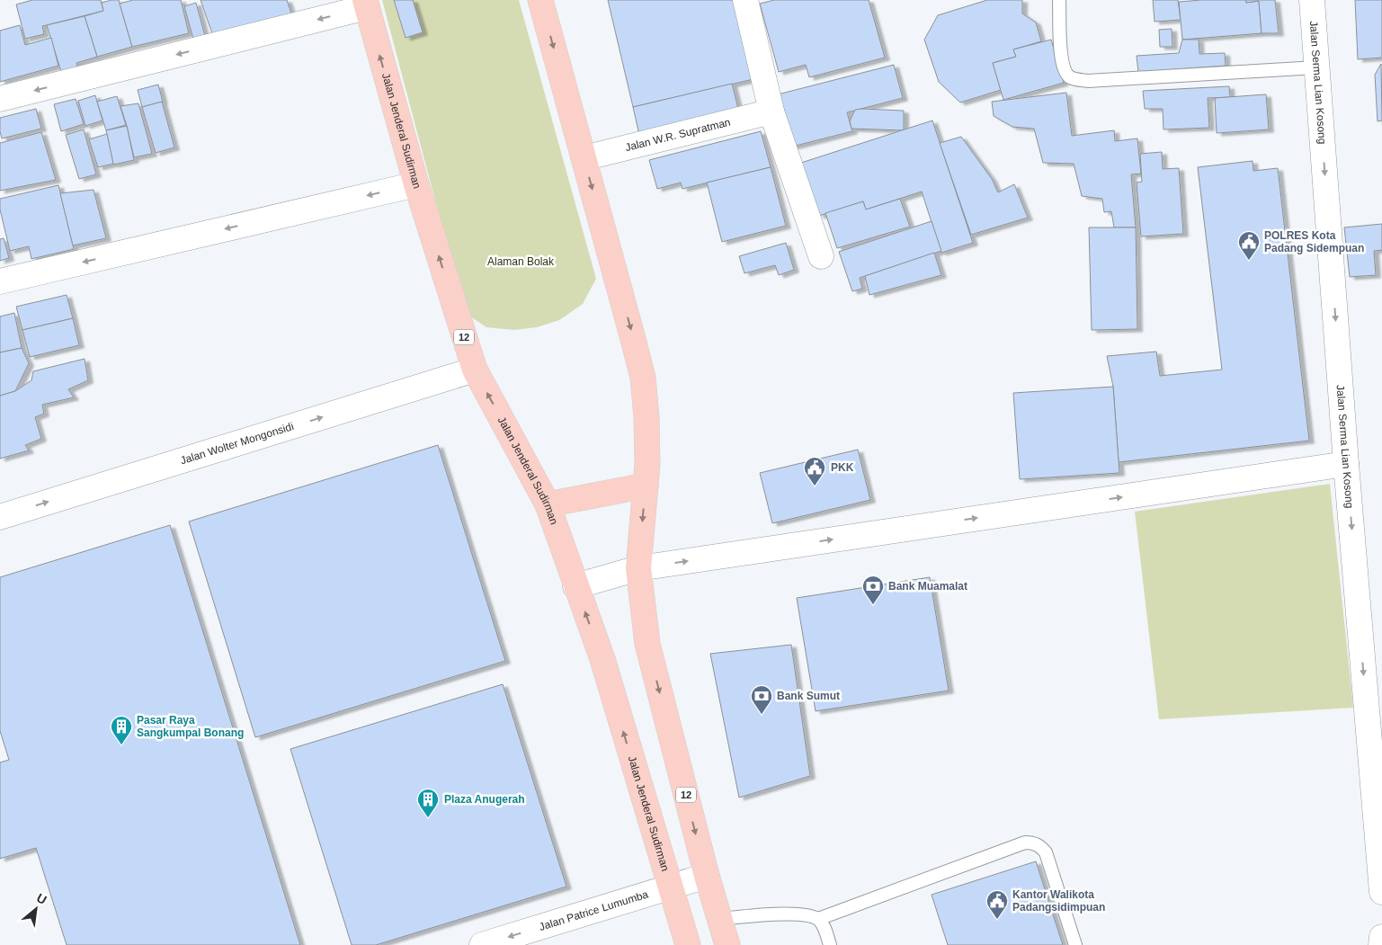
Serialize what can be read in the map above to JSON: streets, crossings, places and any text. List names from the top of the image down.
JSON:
{
  "streets": {
    "highway": ["Jalan Jenderal Sudirman", "12"],
    "street": [
      "Jalan Serma Lian Kosong",
      "Jalan W.R. Supratman",
      "Jalan Wolter Mongonsidi",
      "Jalan Patrice Lumumba"
    ]
  },
  "crossings": [
    ["Jalan Jenderal Sudirman", "Jalan Wolter Mongonsidi"],
    ["Jalan Jenderal Sudirman", "Jalan Patrice Lumumba"],
    ["Jalan W.R. Supratman", "12"],
    ["12", "Jalan Patrice Lumumba"]
  ],
  "one_way": ["Jalan Serma Lian Kosong", "Jalan Patrice Lumumba"],
  "parks": ["Alaman Bolak"],
  "places": {
    "public building": ["POLRES Kota Padang Sidempuan", "PKK", "Kantor Walikota Padangsidimpuan"],
    "bank": ["Bank Muamalat", "Bank Sumut"],
    "building": ["Pasar Raya Sangkumpal Bonang", "Plaza Anugerah"]
  },
  "north": "top right"
}
